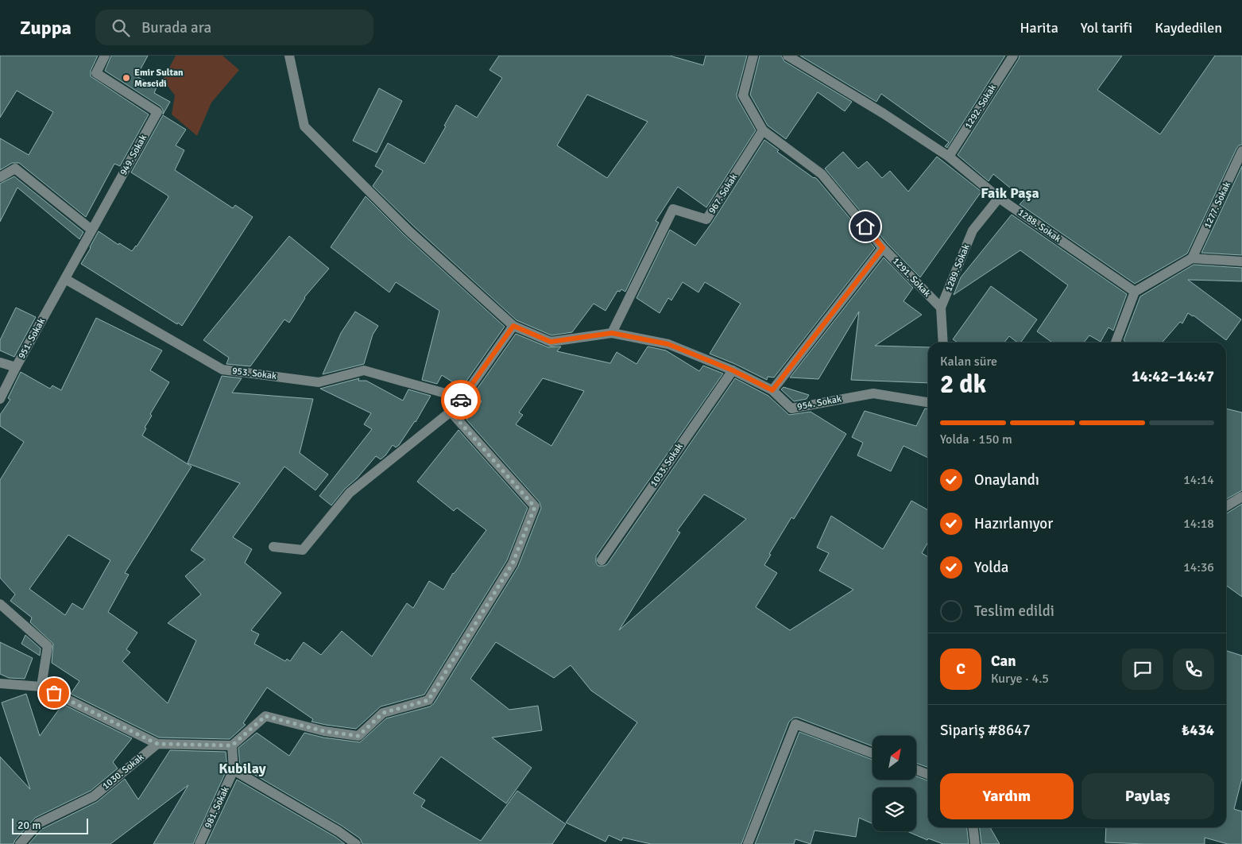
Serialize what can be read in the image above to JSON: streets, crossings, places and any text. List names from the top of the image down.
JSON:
{
  "streets": {
    "street": [
      "1292. Sokak",
      "949. Sokak",
      "967. Sokak",
      "1277. Sokak",
      "1288. Sokak",
      "1289. Sokak",
      "1291. Sokak",
      "951. Sokak",
      "953. Sokak",
      "954. Sokak",
      "1033. Sokak",
      "1030. Sokak",
      "981. Sokak"
    ]
  },
  "crossings": [
    ["1292. Sokak", "1288. Sokak"],
    ["949. Sokak", "951. Sokak"],
    ["949. Sokak", "953. Sokak"],
    ["967. Sokak", "1291. Sokak"],
    ["967. Sokak", "954. Sokak"],
    ["1288. Sokak", "1289. Sokak"],
    ["1289. Sokak", "1291. Sokak"],
    ["951. Sokak", "953. Sokak"],
    ["954. Sokak", "1033. Sokak"]
  ],
  "districts": ["Faik Paşa", "Kubilay"],
  "places": ["Emir Sultan Mescidi"],
  "scale_bar": "20 m",
  "north": "top right",
  "page": {
    "header": "Zuppa",
    "search": "Burada ara",
    "nav": ["Harita", "Yol tarifi", "Kaydedilen"],
    "heading": ["2 dk", "Kalan süre", "14:42–14:47"],
    "panel": [
      "Can",
      "Kurye · 4.5",
      "Sipariş #8647",
      "₺434"
    ],
    "bar": "Yolda · 150 m",
    "list": [
      ["Onaylandı", "14:14"],
      ["Hazırlanıyor", "14:18"],
      ["Yolda", "14:36"],
      "Teslim edildi"
    ],
    "round": "C",
    "buttons": ["Yardım", "Paylaş"],
    "scale": "20 m"
  }
}
